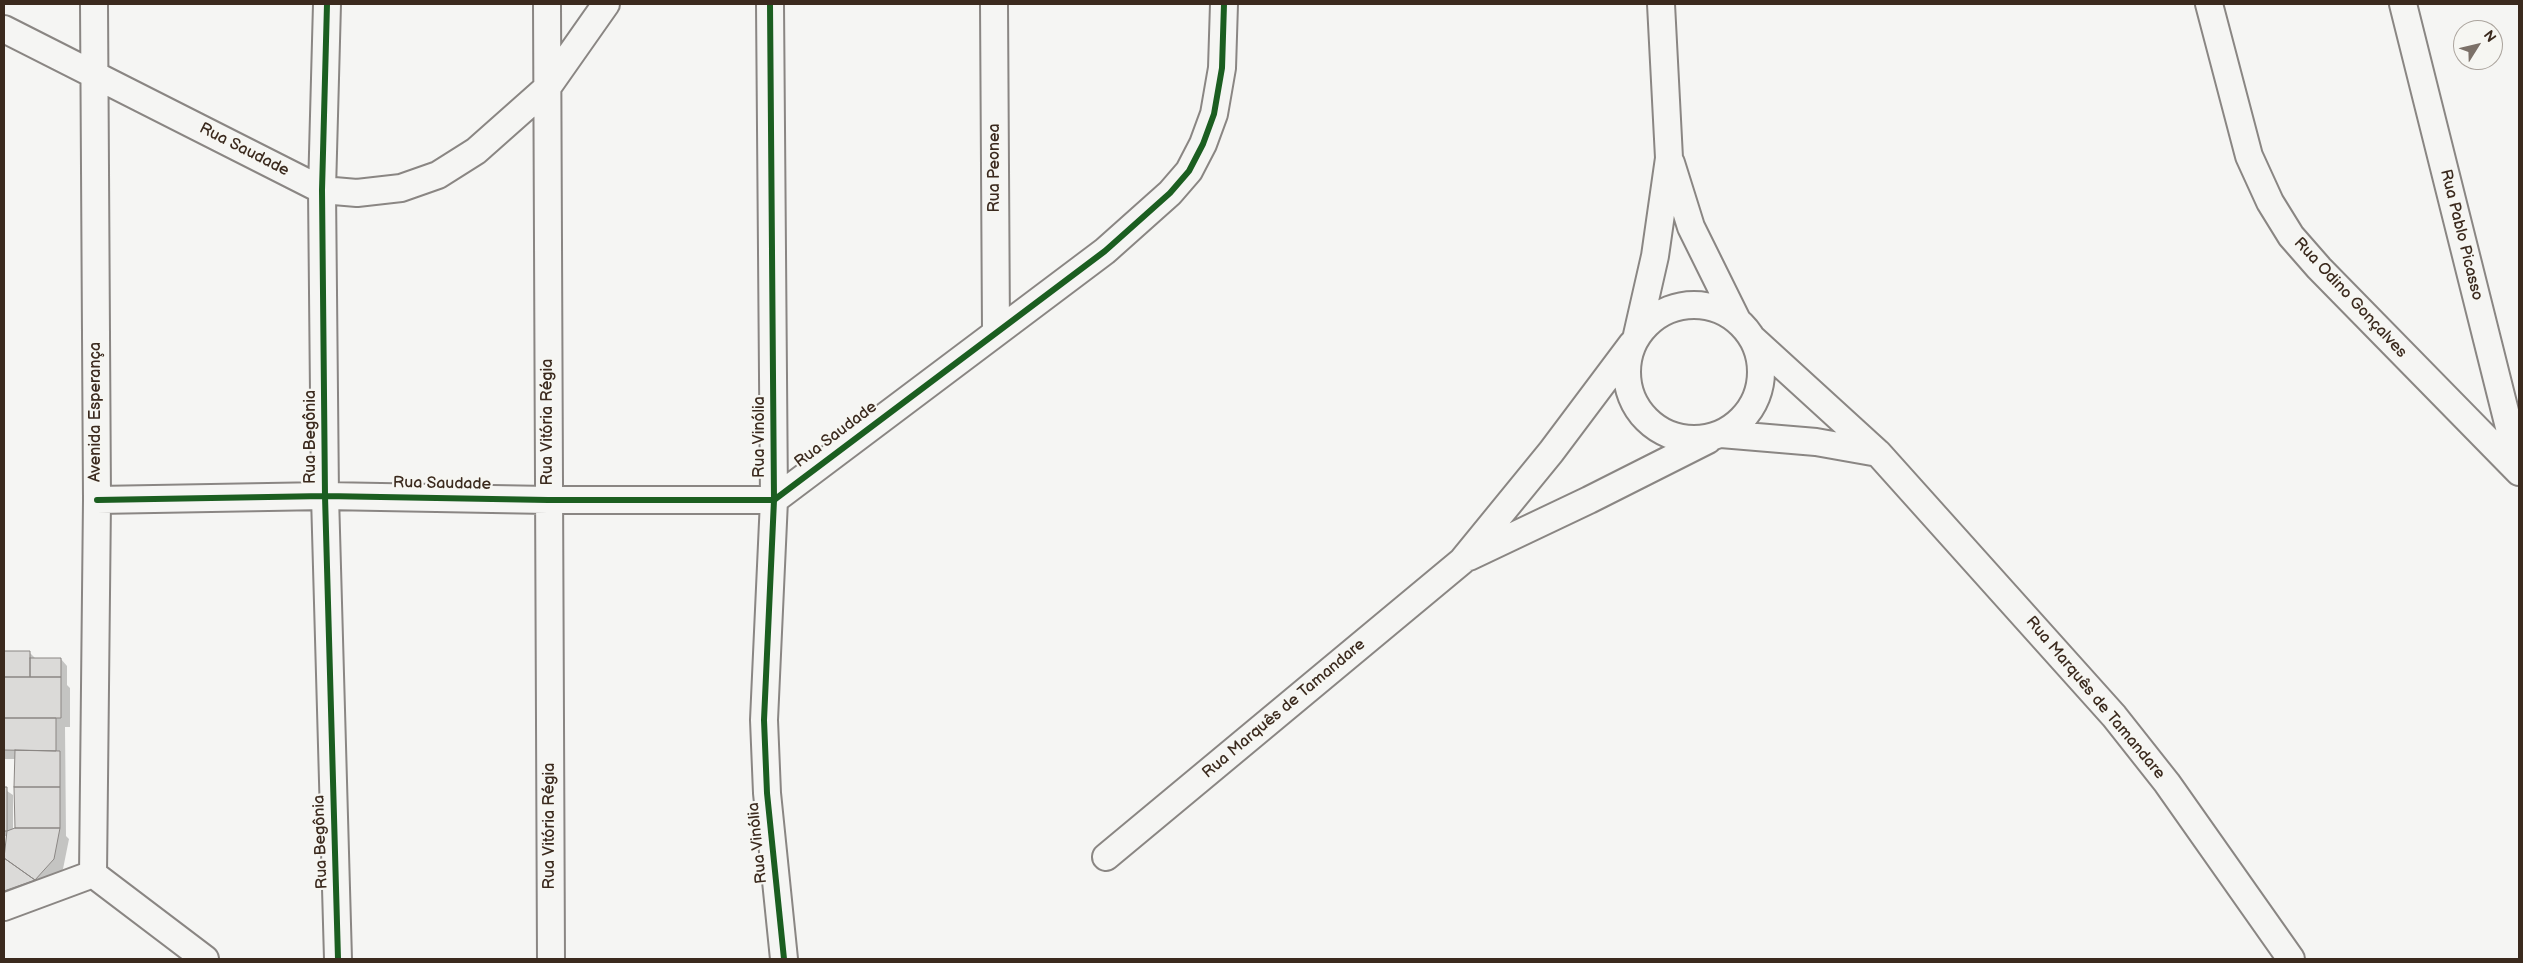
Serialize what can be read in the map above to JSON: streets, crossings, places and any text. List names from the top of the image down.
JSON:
{
  "streets": {
    "street": [
      "Rua Saudade",
      "Rua Peonea",
      "Rua Pablo Picasso",
      "Rua Odino Gonçalves",
      "Avenida Esperança",
      "Rua Vitória Régia",
      "Rua Begônia",
      "Rua Vinólia",
      "Rua Marquês de Tamandare"
    ]
  },
  "crossings": [
    ["Rua Saudade", "Rua Peonea"],
    ["Rua Saudade", "Avenida Esperança"],
    ["Rua Saudade", "Rua Vitória Régia"],
    ["Rua Saudade", "Rua Begônia"],
    ["Rua Saudade", "Rua Vinólia"]
  ],
  "north": "top right"
}
